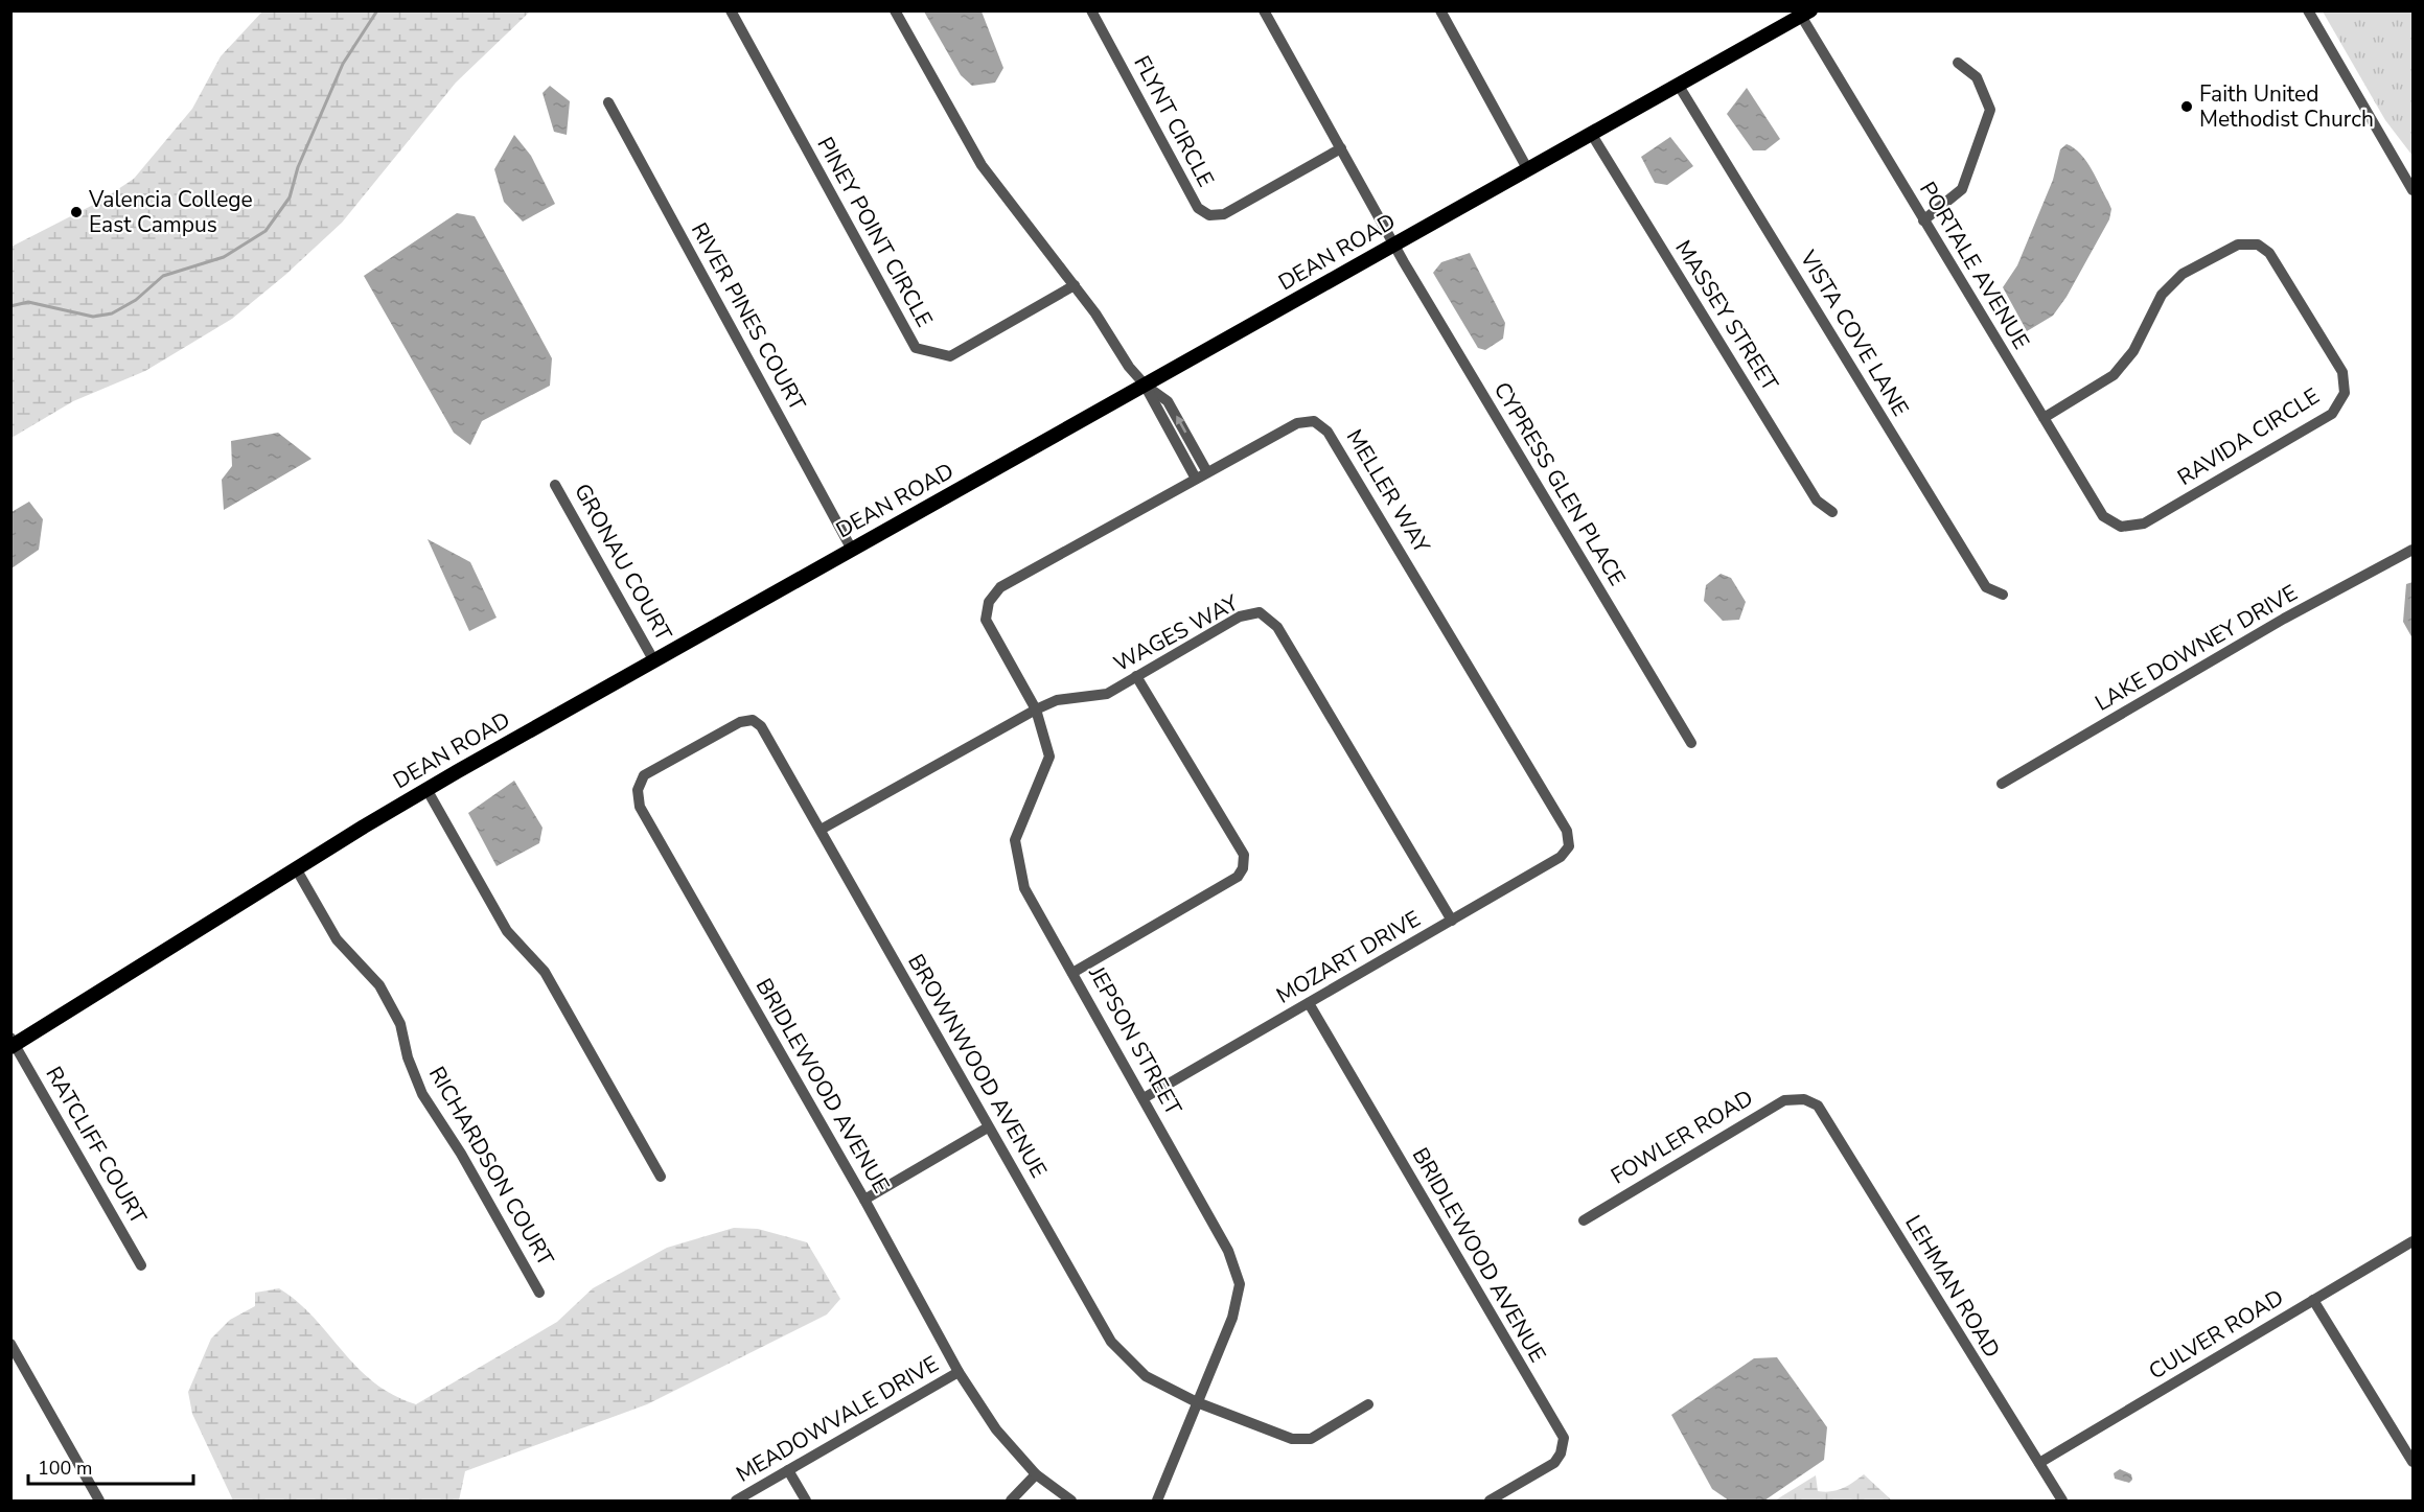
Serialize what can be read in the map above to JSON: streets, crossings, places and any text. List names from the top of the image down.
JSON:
{
  "streets": {
    "main road": ["DEAN ROAD"],
    "street": [
      "FLYNT CIRCLE",
      "PINEY POINT CIRCLE",
      "PORTALE AVENUE",
      "MASSEY STREET",
      "RIVER PINES COURT",
      "VISTA COVE LANE",
      "RAVIDA CIRCLE",
      "CYPRESS GLEN PLACE",
      "MELLER WAY",
      "GRONAU COURT",
      "WAGES WAY",
      "LAKE DOWNEY DRIVE",
      "MOZART DRIVE",
      "JEPSON STREET",
      "BROWNWOOD AVENUE",
      "BRIDLEWOOD AVENUE",
      "FOWLER ROAD",
      "RATCLIFF COURT",
      "RICHARDSON COURT",
      "LEHMAN ROAD",
      "CULVER ROAD",
      "MEADOWVALE DRIVE"
    ]
  },
  "crossings": [
    ["FLYNT CIRCLE", "CYPRESS GLEN PLACE"],
    ["DEAN ROAD", "PORTALE AVENUE"],
    ["DEAN ROAD", "MASSEY STREET"],
    ["DEAN ROAD", "RIVER PINES COURT"],
    ["DEAN ROAD", "VISTA COVE LANE"],
    ["DEAN ROAD", "CYPRESS GLEN PLACE"],
    ["DEAN ROAD", "GRONAU COURT"],
    ["DEAN ROAD", "RATCLIFF COURT"],
    ["DEAN ROAD", "RICHARDSON COURT"],
    ["PORTALE AVENUE", "RAVIDA CIRCLE"],
    ["MELLER WAY", "MOZART DRIVE"],
    ["MELLER WAY", "JEPSON STREET"],
    ["WAGES WAY", "MOZART DRIVE"],
    ["WAGES WAY", "JEPSON STREET"],
    ["WAGES WAY", "BROWNWOOD AVENUE"],
    ["MOZART DRIVE", "JEPSON STREET"],
    ["MOZART DRIVE", "BRIDLEWOOD AVENUE"],
    ["JEPSON STREET", "BROWNWOOD AVENUE"],
    ["BROWNWOOD AVENUE", "BRIDLEWOOD AVENUE"],
    ["BRIDLEWOOD AVENUE", "MEADOWVALE DRIVE"],
    ["FOWLER ROAD", "LEHMAN ROAD"],
    ["LEHMAN ROAD", "CULVER ROAD"]
  ],
  "places": ["Faith United Methodist Church", "Valencia College East Campus"],
  "scale_bar": "100 m"
}
